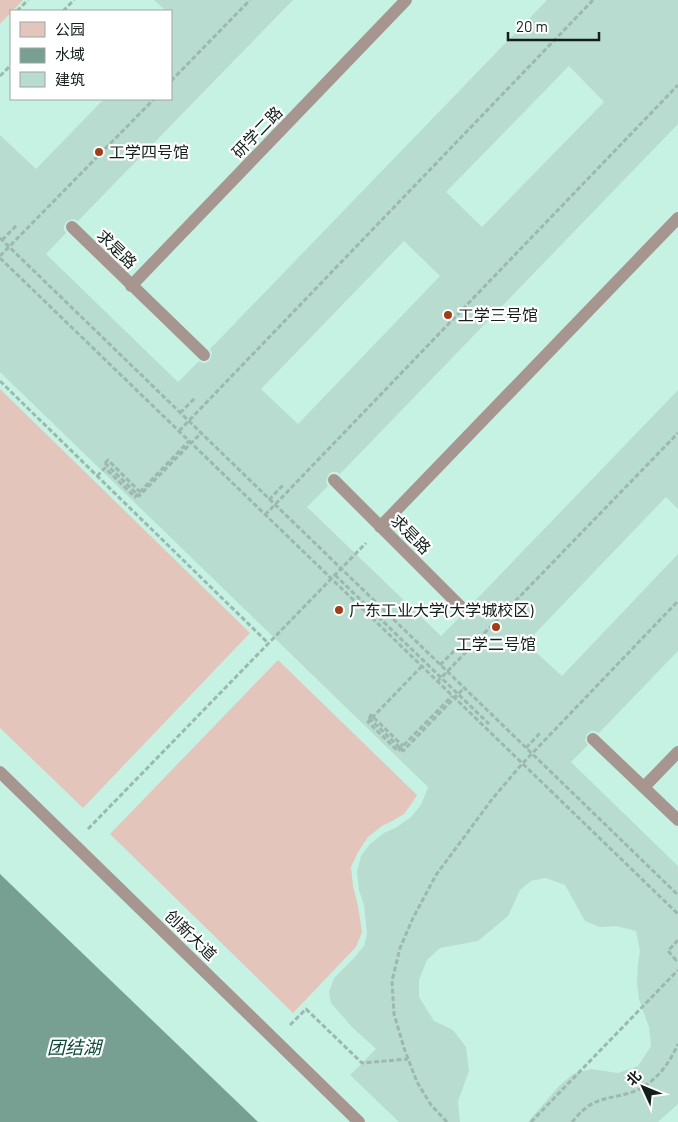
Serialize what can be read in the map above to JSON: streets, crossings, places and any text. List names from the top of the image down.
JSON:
{
  "streets": {
    "lane": ["研学二路", "求是路", "创新大道"]
  },
  "crossings": [
    ["研学二路", "求是路"]
  ],
  "water": ["团结湖"],
  "places": [
    "工学四号馆",
    "工学三号馆",
    "广东工业大学(大学城校区)",
    "工学二号馆"
  ],
  "legend": ["公园", "水域", "建筑"],
  "scale_bar": "20 m",
  "north": "top left"
}
